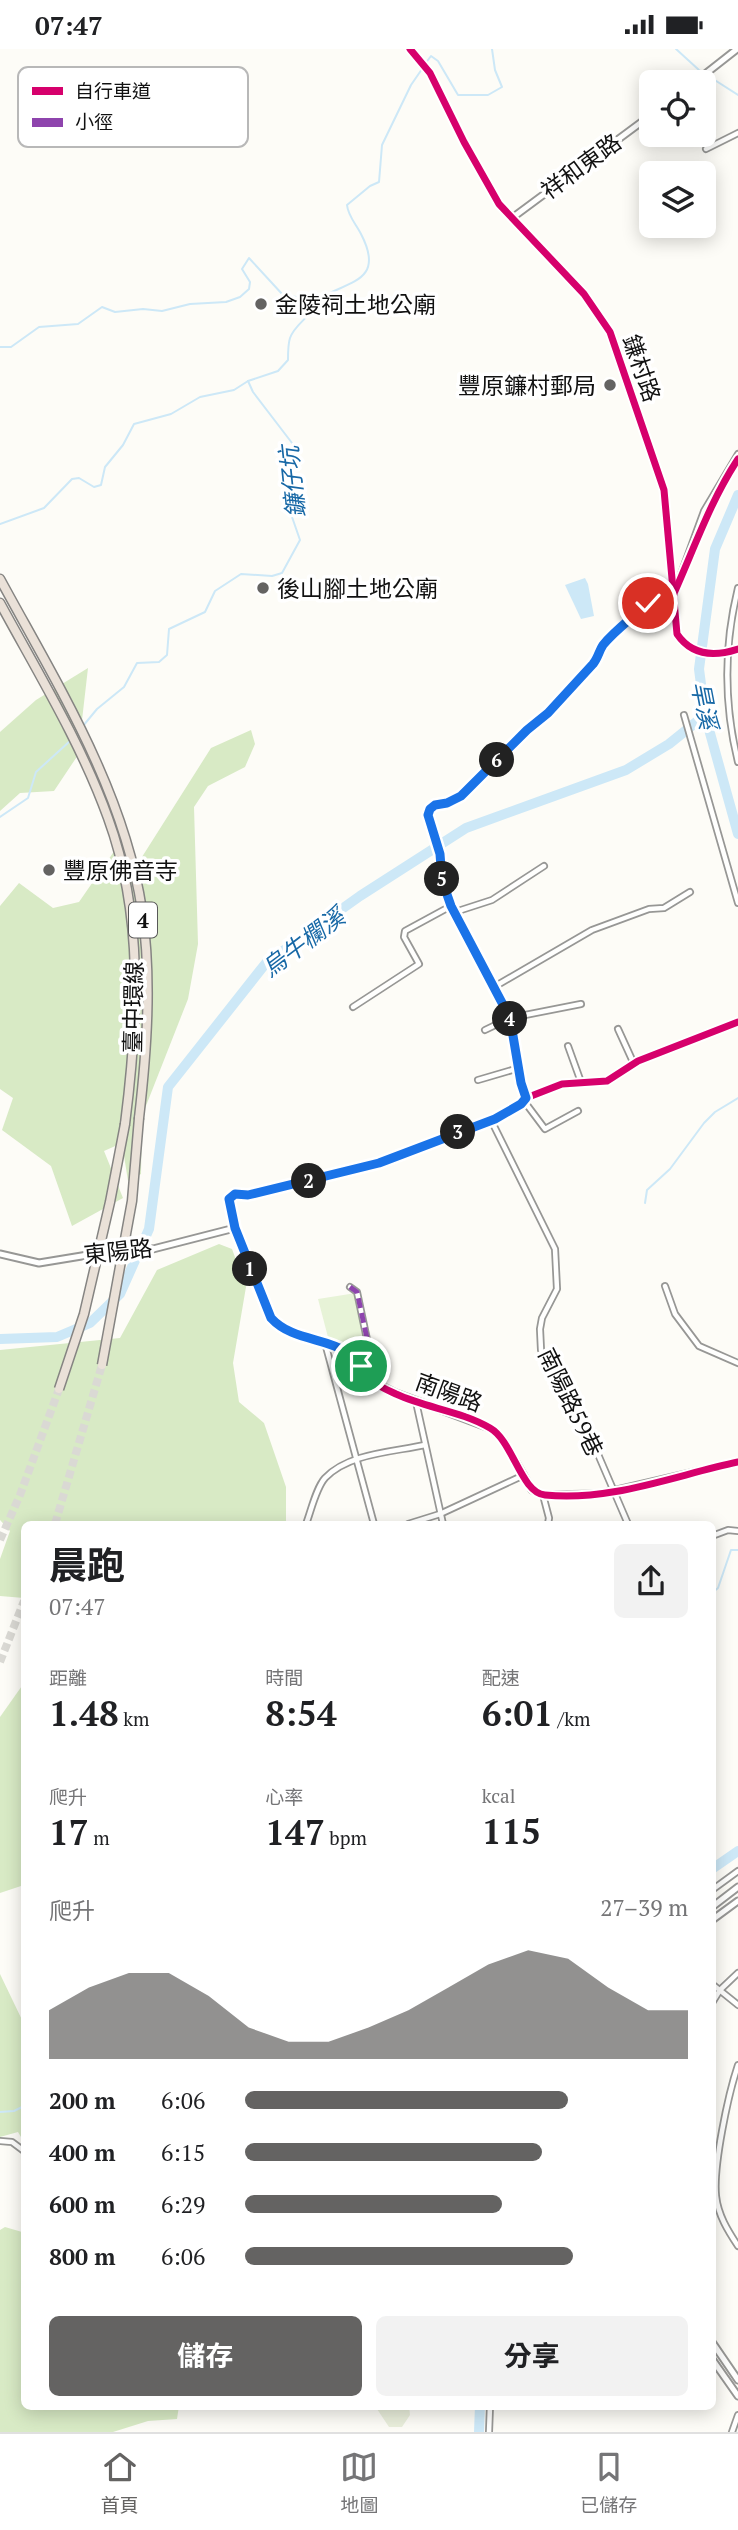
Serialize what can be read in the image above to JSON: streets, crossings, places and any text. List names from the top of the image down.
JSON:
{
  "streets": {
    "highway": ["4", "臺中環線"],
    "street": [
      "祥和東路",
      "鎌村路",
      "東陽路",
      "南陽路",
      "南陽路59巷"
    ]
  },
  "crossings": [
    ["祥和東路", "鎌村路"],
    ["東陽路", "南陽路"],
    ["南陽路", "南陽路59巷"]
  ],
  "water": ["鐮仔坑", "旱溪", "烏牛欄溪"],
  "places": [
    "金陵祠土地公廟",
    "豐原鐮村郵局",
    "後山腳土地公廟",
    "豐原佛音寺"
  ],
  "legend": ["自行車道", "小徑"],
  "page": {
    "status": "07:47",
    "pins": [
      "6",
      "5",
      "4",
      "3",
      "2",
      "1"
    ],
    "heading": ["晨跑", "07:47"],
    "stats": [
      ["距離", "1.48 km"],
      ["時間", "8:54"],
      ["配速", "6:01 /km"],
      ["爬升", "17 m"],
      ["心率", "147 bpm"],
      ["kcal", "115"]
    ],
    "chart": ["爬升", "27–39 m"],
    "list": [
      {
        "name": "200 m",
        "note": "6:06"
      },
      {
        "name": "400 m",
        "note": "6:15"
      },
      {
        "name": "600 m",
        "note": "6:29"
      },
      {
        "name": "800 m",
        "note": "6:06"
      }
    ],
    "buttons": ["儲存", "分享"],
    "tabs": ["首頁", "地圖", "已儲存"]
  }
}
